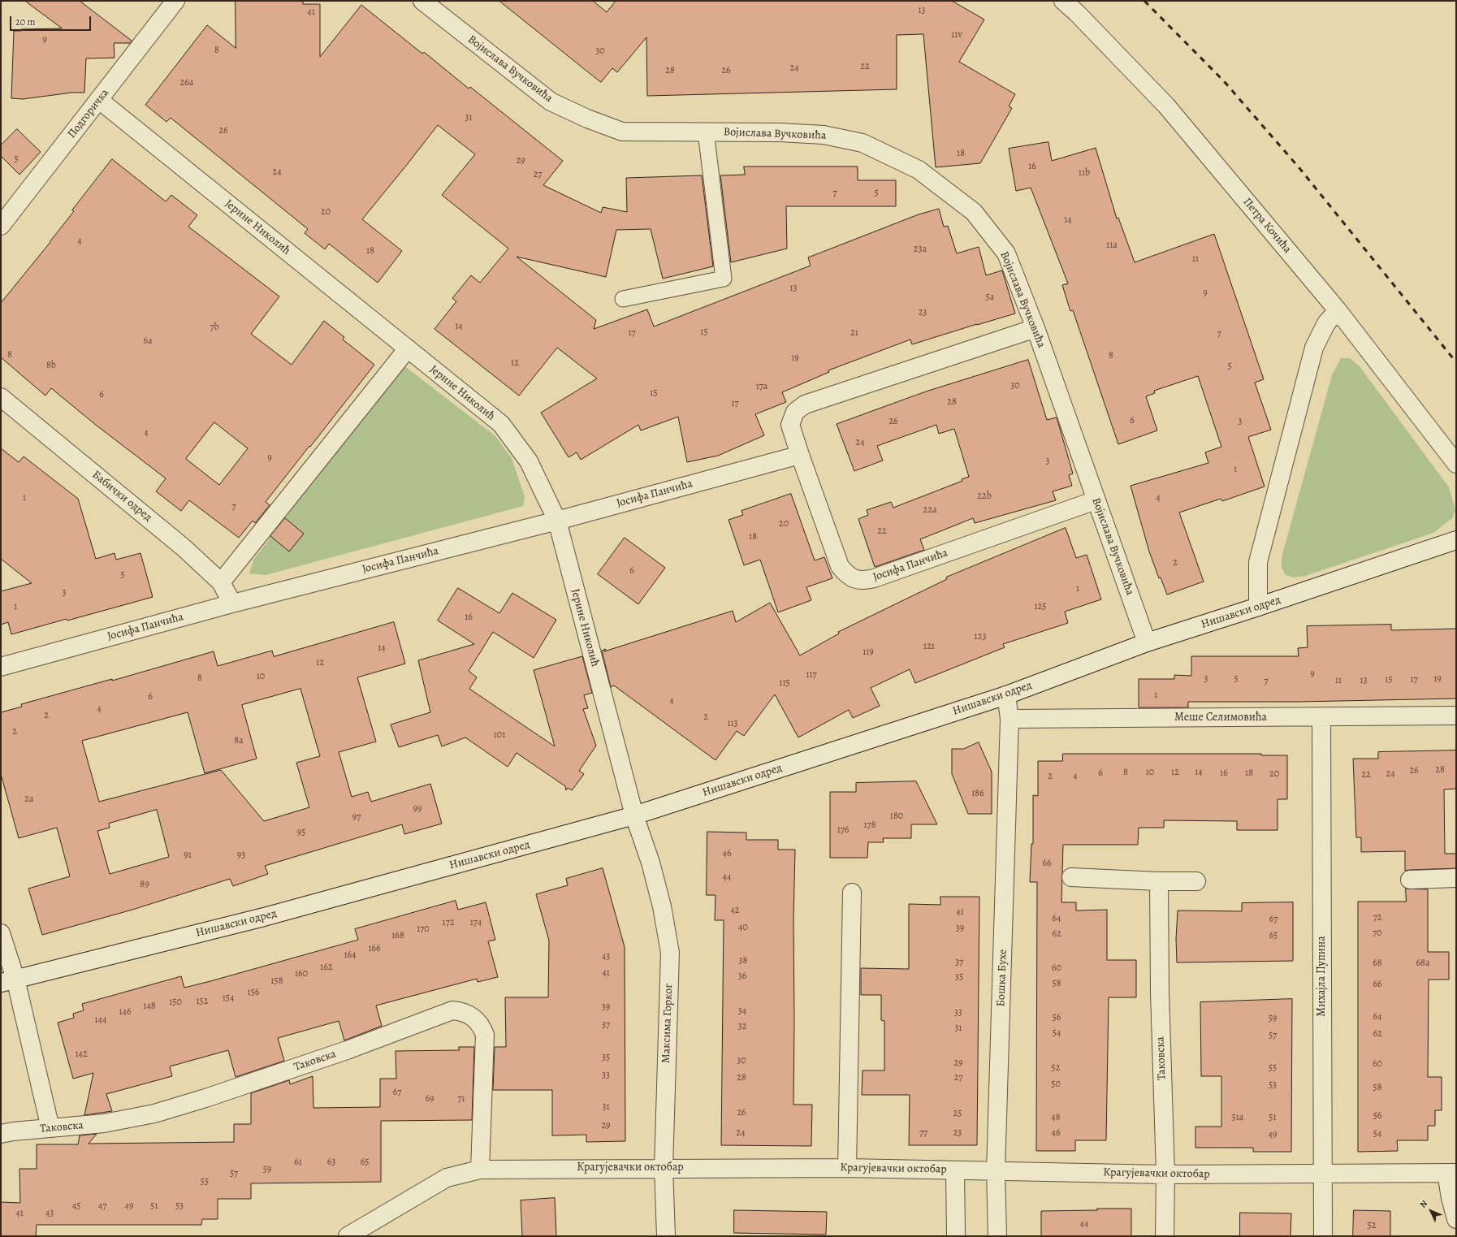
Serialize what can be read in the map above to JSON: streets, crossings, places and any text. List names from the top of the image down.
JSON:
{
  "streets": {
    "street": [
      "Војислава Вучковића",
      "Подгоричка",
      "Петра Кочића",
      "Јерине Николић",
      "Јосифа Панчића",
      "Бабички одред",
      "Нишавски одред",
      "Меше Селимовића",
      "Михајла Пупина",
      "Бошка Бухе",
      "Максима Горког",
      "Таковска",
      "Крагујевачки октобар"
    ]
  },
  "crossings": [
    ["Војислава Вучковића", "Јосифа Панчића"],
    ["Војислава Вучковића", "Нишавски одред"],
    ["Подгоричка", "Јерине Николић"],
    ["Јерине Николић", "Јосифа Панчића"],
    ["Јерине Николић", "Нишавски одред"],
    ["Јерине Николић", "Максима Горког"],
    ["Јосифа Панчића", "Бабички одред"],
    ["Нишавски одред", "Максима Горког"],
    ["Меше Селимовића", "Михајла Пупина"],
    ["Меше Селимовића", "Бошка Бухе"],
    ["Михајла Пупина", "Крагујевачки октобар"],
    ["Бошка Бухе", "Крагујевачки октобар"],
    ["Максима Горког", "Крагујевачки октобар"],
    ["Таковска", "Крагујевачки октобар"]
  ],
  "house_numbers": [
    "13",
    "41",
    "11v",
    "9",
    "8",
    "30",
    "22",
    "24",
    "28",
    "26",
    "26a",
    "31",
    "26",
    "18",
    "5",
    "29",
    "16",
    "24",
    "11b",
    "27",
    "7",
    "5",
    "20",
    "14",
    "4",
    "11a",
    "23a",
    "18",
    "11",
    "13",
    "9",
    "5a",
    "23",
    "14",
    "7b",
    "15",
    "17",
    "21",
    "7",
    "6a",
    "8",
    "8",
    "19",
    "12",
    "8b",
    "5",
    "30",
    "17a",
    "15",
    "6",
    "28",
    "17",
    "6",
    "26",
    "3",
    "4",
    "24",
    "9",
    "3",
    "1",
    "22b",
    "1",
    "4",
    "7",
    "22a",
    "20",
    "22",
    "18",
    "2",
    "6",
    "5",
    "1",
    "3",
    "1",
    "125",
    "16",
    "123",
    "121",
    "14",
    "119",
    "12",
    "9",
    "117",
    "10",
    "8",
    "3",
    "5",
    "19",
    "15",
    "17",
    "11",
    "13",
    "7",
    "115",
    "1",
    "6",
    "4",
    "4",
    "2",
    "2",
    "113",
    "2",
    "101",
    "8a",
    "28",
    "26",
    "8",
    "10",
    "12",
    "14",
    "6",
    "16",
    "18",
    "20",
    "24",
    "22",
    "2",
    "4",
    "186",
    "2a",
    "99",
    "180",
    "97",
    "178",
    "176",
    "95",
    "46",
    "91",
    "93",
    "66",
    "44",
    "89",
    "42",
    "41",
    "72",
    "64",
    "67",
    "172",
    "174",
    "40",
    "39",
    "170",
    "70",
    "62",
    "168",
    "65",
    "166",
    "164",
    "43",
    "38",
    "37",
    "68",
    "68a",
    "162",
    "60",
    "41",
    "160",
    "36",
    "35",
    "158",
    "58",
    "66",
    "156",
    "154",
    "152",
    "150",
    "148",
    "39",
    "34",
    "146",
    "33",
    "64",
    "56",
    "59",
    "144",
    "37",
    "32",
    "31",
    "54",
    "62",
    "57",
    "142",
    "35",
    "30",
    "29",
    "60",
    "52",
    "55",
    "33",
    "28",
    "27",
    "50",
    "53",
    "58",
    "67",
    "69",
    "71",
    "31",
    "26",
    "25",
    "56",
    "48",
    "51a",
    "51",
    "29",
    "24",
    "77",
    "23",
    "46",
    "54",
    "49",
    "61",
    "63",
    "65",
    "59",
    "57",
    "55",
    "45",
    "47",
    "49",
    "51",
    "53",
    "41",
    "43",
    "44",
    "52"
  ],
  "scale_bar": "20 m",
  "north": "top left"
}
